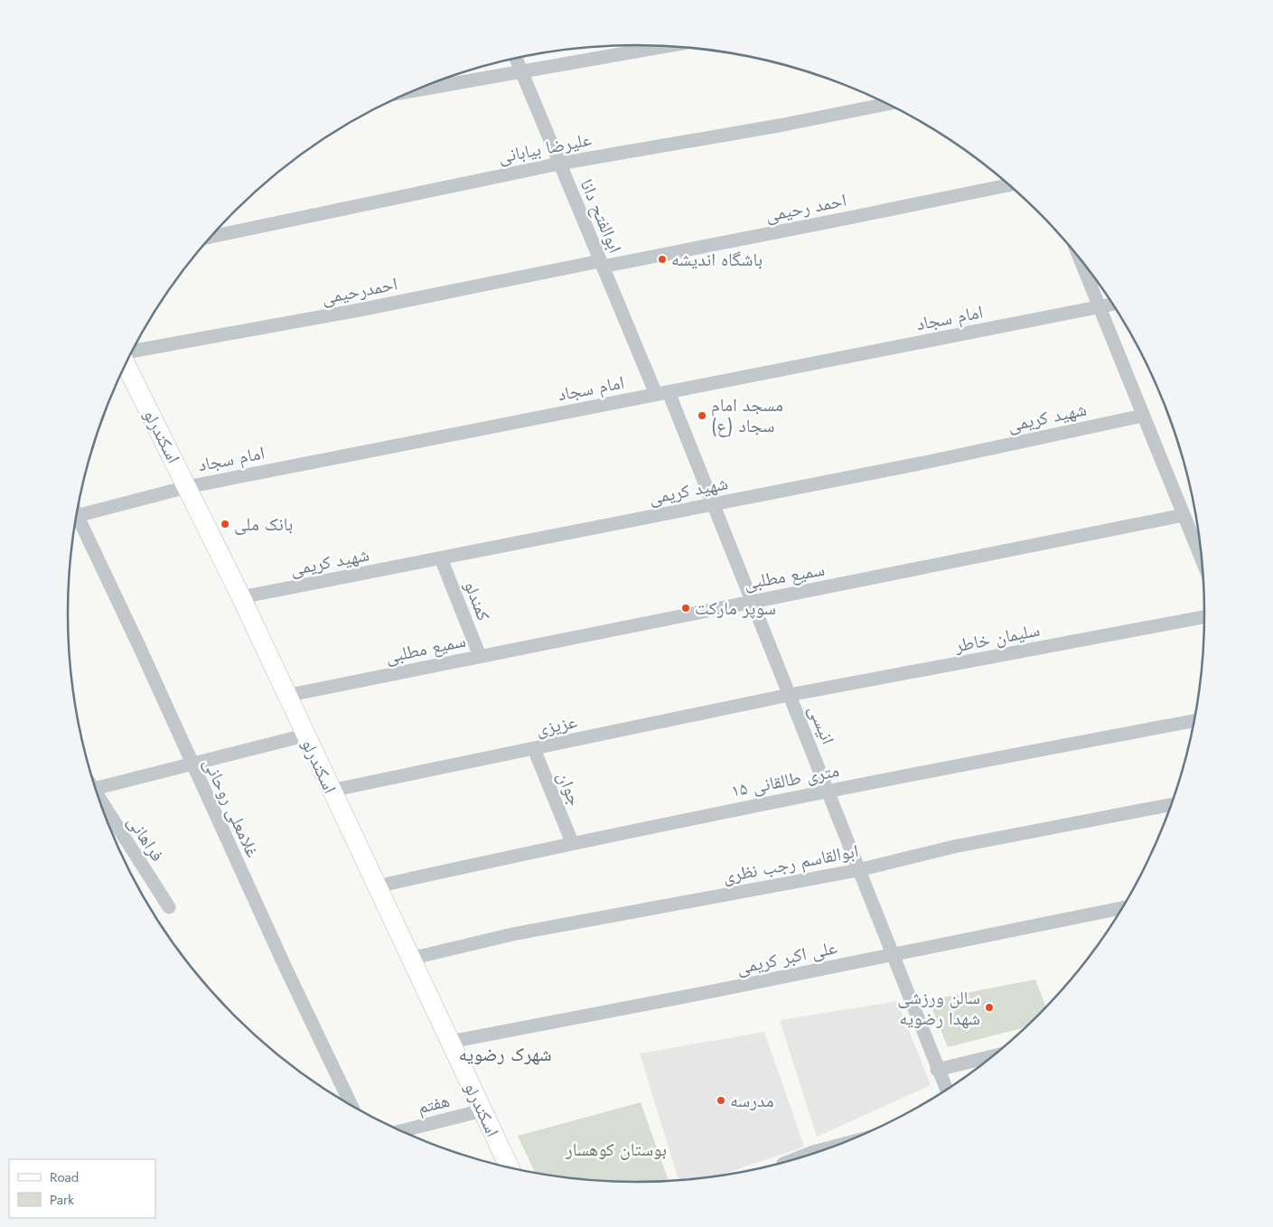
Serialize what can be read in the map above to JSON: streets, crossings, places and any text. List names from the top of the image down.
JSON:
{
  "streets": {
    "main road": ["اسکندرلو"],
    "street": [
      "علیرضا بیابانی",
      "احمد رحیمی",
      "ابوالفتح دانا",
      "احمدرحیمی",
      "امام سجاد",
      "شهید کریمی",
      "سمیع مطلبی",
      "کمندلو",
      "سلیمان خاطر",
      "انیسی",
      "عزیزی",
      "۱۵ متری طالقانی",
      "جوان",
      "غلامعلی روحانی",
      "فراهانی",
      "ابوالقاسم رجب نظری",
      "علی اکبر کریمی",
      "هفتم"
    ]
  },
  "crossings": [
    ["علیرضا بیابانی", "ابوالفتح دانا"],
    ["احمد رحیمی", "ابوالفتح دانا"],
    ["احمد رحیمی", "احمدرحیمی"],
    ["ابوالفتح دانا", "احمدرحیمی"],
    ["ابوالفتح دانا", "امام سجاد"],
    ["ابوالفتح دانا", "انیسی"],
    ["امام سجاد", "اسکندرلو"],
    ["امام سجاد", "انیسی"],
    ["شهید کریمی", "اسکندرلو"],
    ["شهید کریمی", "کمندلو"],
    ["شهید کریمی", "انیسی"],
    ["اسکندرلو", "سمیع مطلبی"],
    ["اسکندرلو", "عزیزی"],
    ["اسکندرلو", "۱۵ متری طالقانی"],
    ["اسکندرلو", "ابوالقاسم رجب نظری"],
    ["اسکندرلو", "علی اکبر کریمی"],
    ["اسکندرلو", "هفتم"],
    ["سمیع مطلبی", "کمندلو"],
    ["سمیع مطلبی", "انیسی"],
    ["سلیمان خاطر", "انیسی"],
    ["سلیمان خاطر", "عزیزی"],
    ["انیسی", "عزیزی"],
    ["انیسی", "۱۵ متری طالقانی"],
    ["انیسی", "ابوالقاسم رجب نظری"],
    ["انیسی", "علی اکبر کریمی"],
    ["عزیزی", "جوان"],
    ["۱۵ متری طالقانی", "جوان"]
  ],
  "districts": ["شهرک رضویه"],
  "parks": ["بوستان کوهسار"],
  "places": [
    "باشگاه اندیشه",
    "مسجد امام سجاد (ع)",
    "بانک ملی",
    "سوپر مارکت",
    "سالن ورزشی شهدا رضویه",
    "مدرسه"
  ],
  "legend": ["Road", "Park"]
}
